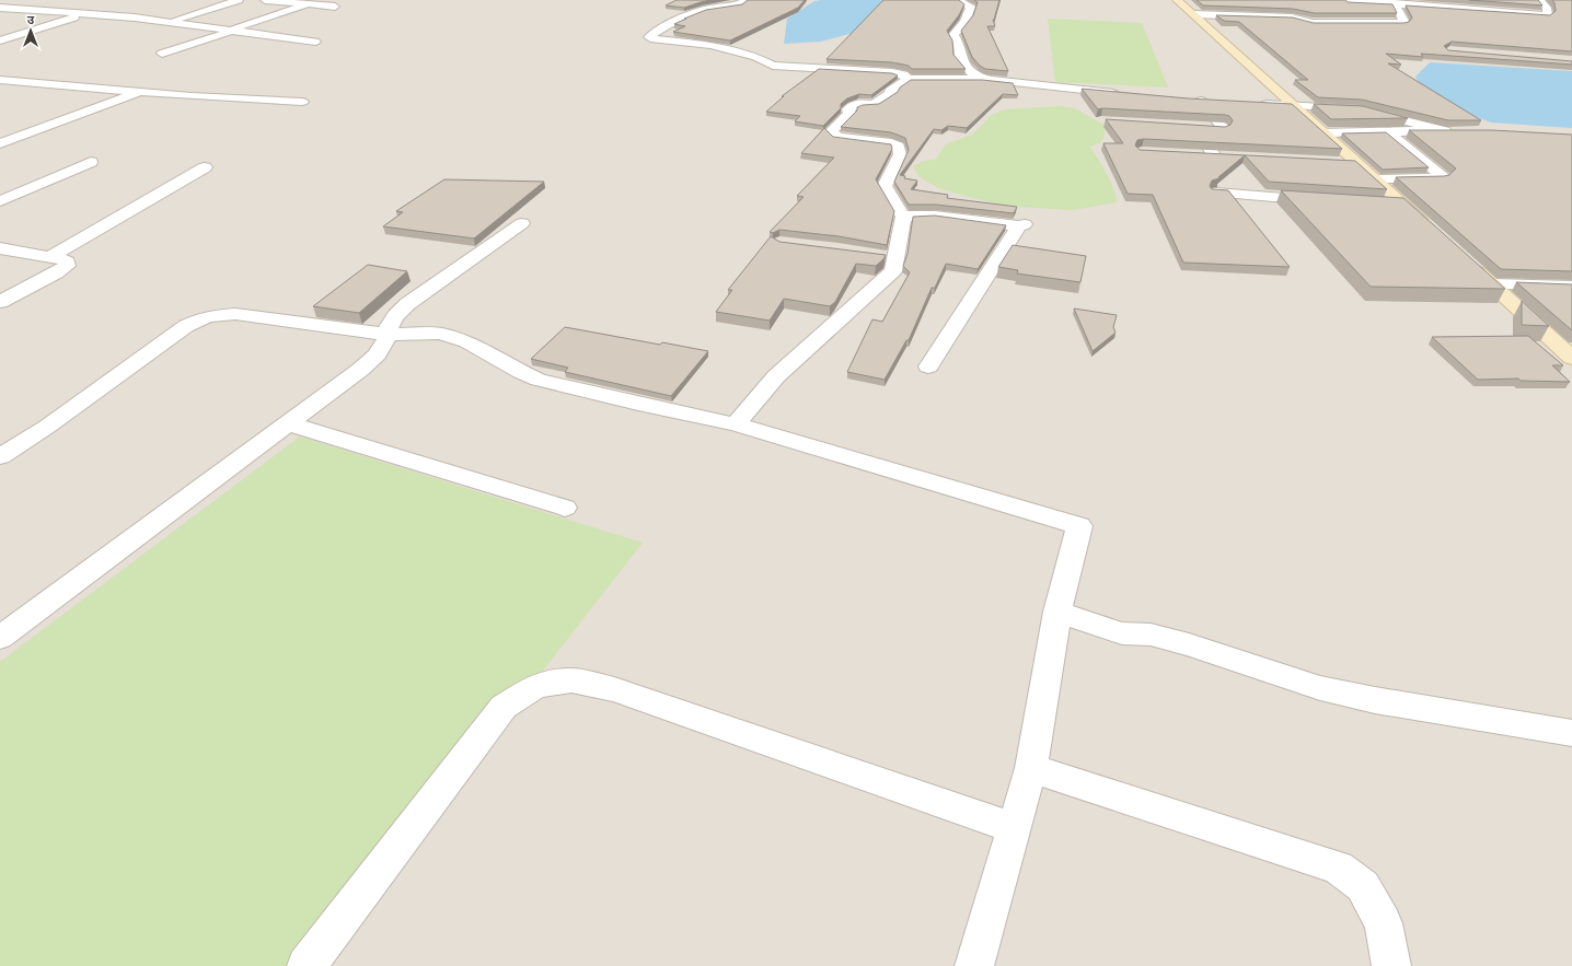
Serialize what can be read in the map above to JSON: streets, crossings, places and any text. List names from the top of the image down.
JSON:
{
  "north": "top"
}
